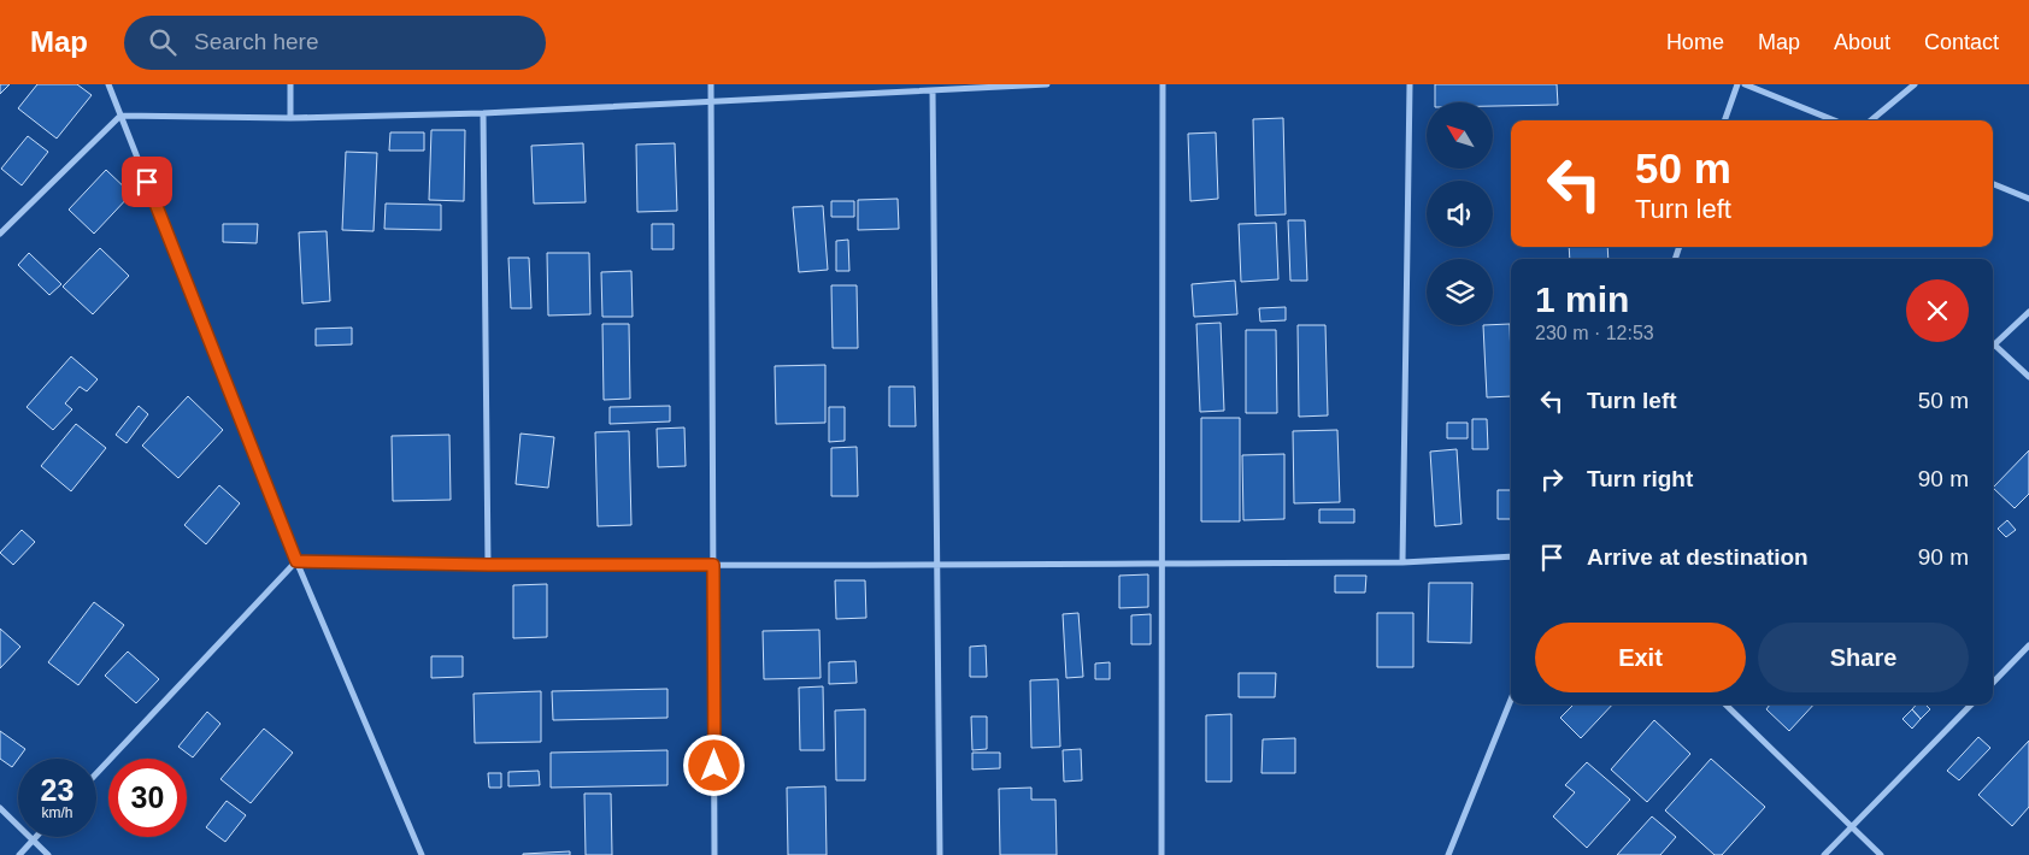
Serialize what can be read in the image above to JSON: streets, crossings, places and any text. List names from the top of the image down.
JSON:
{
  "north": "top left",
  "page": {
    "header": "Map",
    "search": "Search here",
    "nav": [
      "Home",
      "Map",
      "About",
      "Contact"
    ],
    "turn": ["50 m", "Turn left"],
    "heading": ["1 min", "230 m · 12:53"],
    "list": [
      {
        "name": "Turn left",
        "value": "50 m"
      },
      {
        "name": "Turn right",
        "value": "90 m"
      },
      {
        "name": "Arrive at destination",
        "value": "90 m"
      }
    ],
    "buttons": ["Exit", "Share"],
    "speed": "23 km/h",
    "limit": "30"
  }
}
